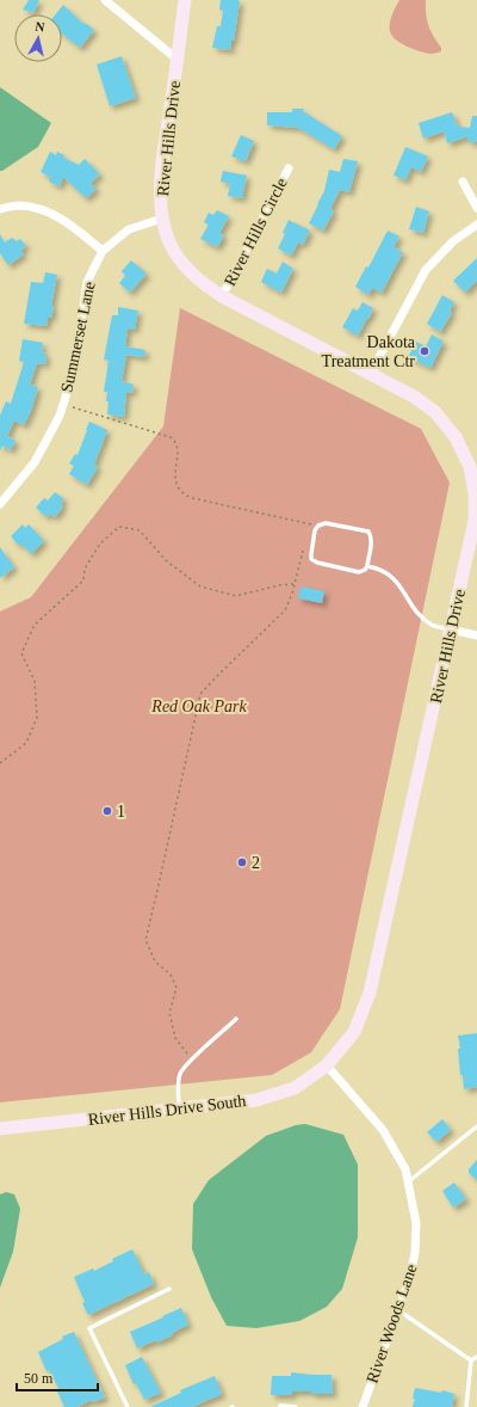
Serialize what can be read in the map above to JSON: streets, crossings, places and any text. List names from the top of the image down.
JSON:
{
  "streets": {
    "street": [
      "River Hills Drive",
      "River Hills Circle",
      "Summerset Lane",
      "River Hills Drive South",
      "River Woods Lane"
    ]
  },
  "crossings": [
    ["River Hills Drive", "River Hills Circle"],
    ["River Hills Drive", "Summerset Lane"],
    ["River Hills Drive", "River Hills Drive South"],
    ["River Hills Drive", "River Woods Lane"],
    ["River Hills Drive South", "River Woods Lane"]
  ],
  "parks": ["Red Oak Park"],
  "places": ["Dakota Treatment Ctr", "1", "2"],
  "scale_bar": "50 m",
  "north": "top"
}
